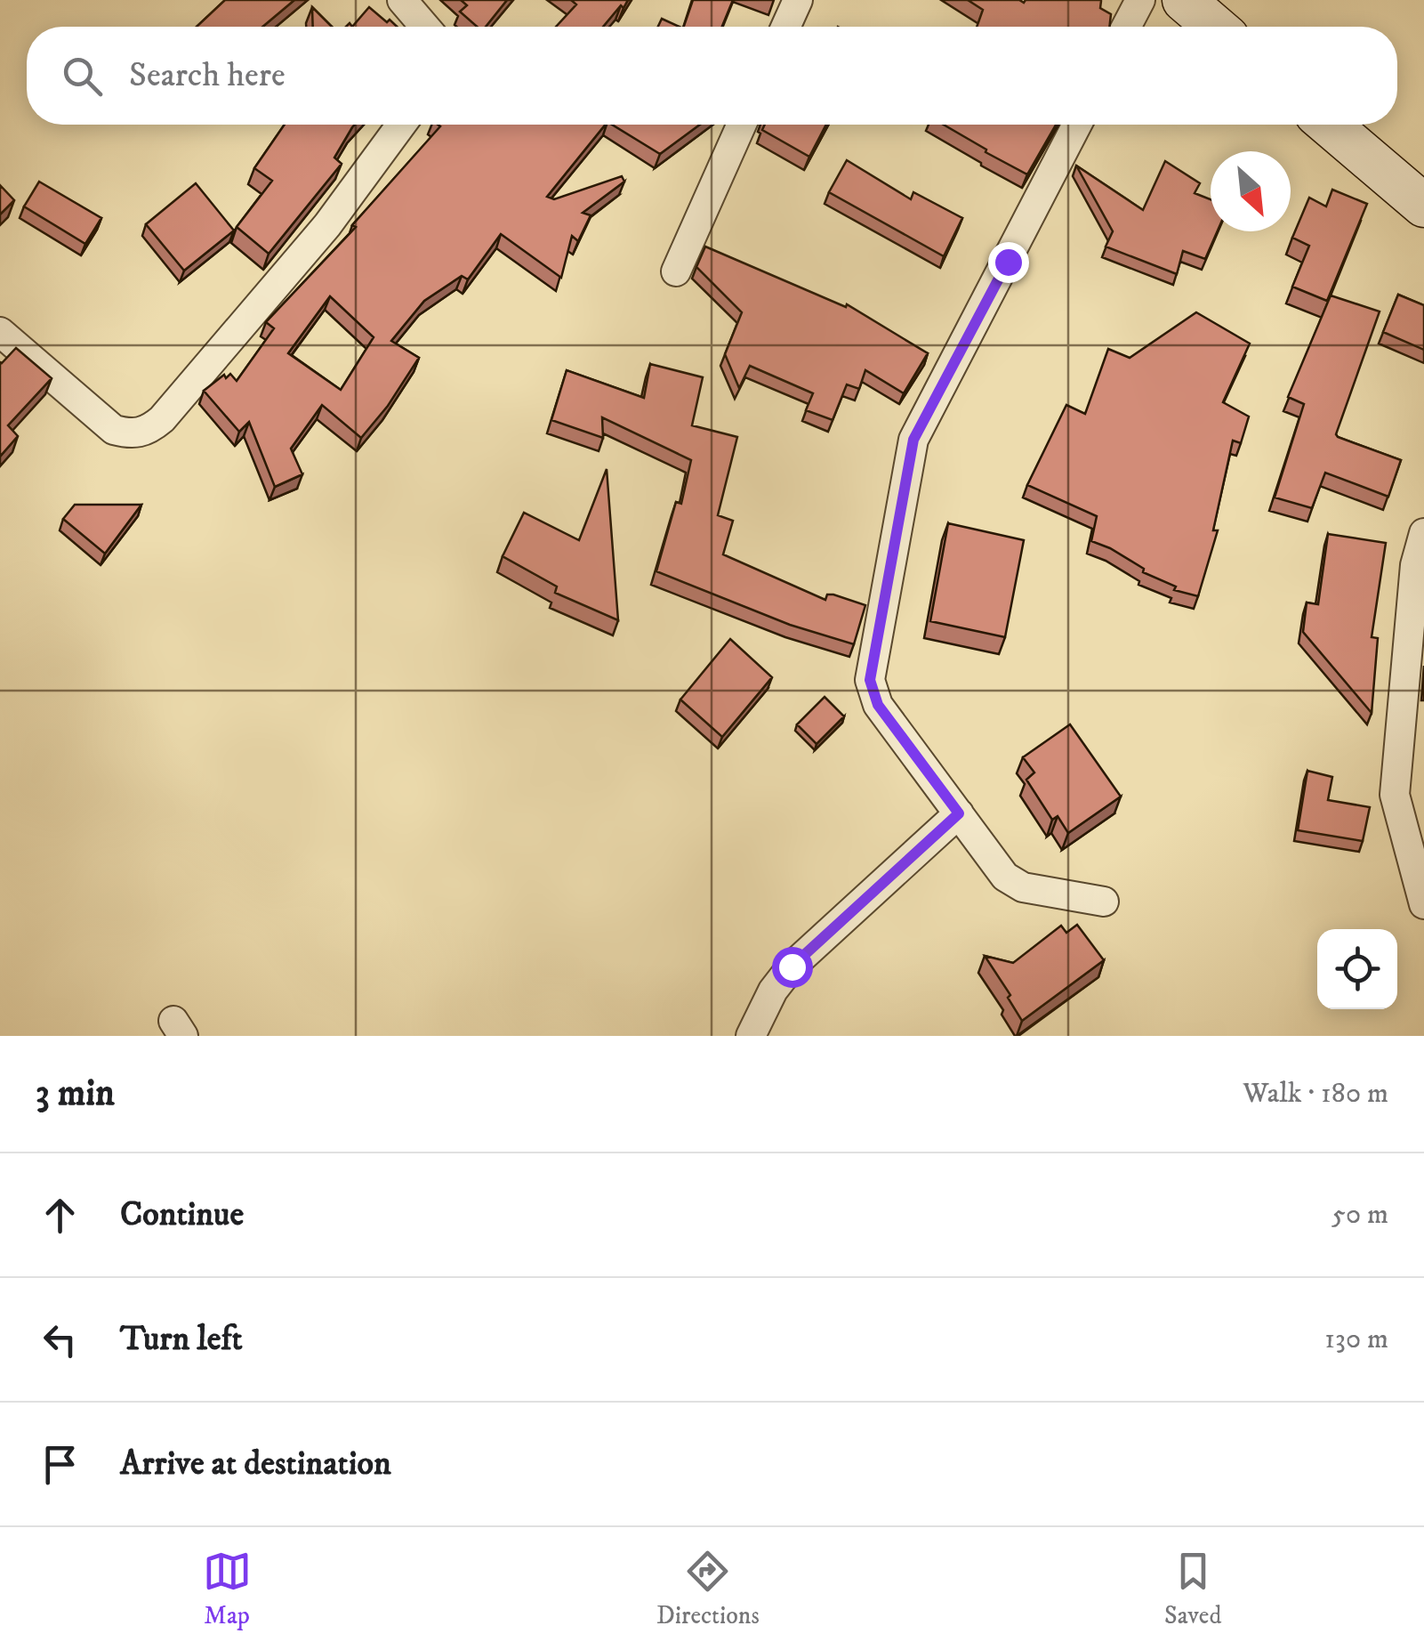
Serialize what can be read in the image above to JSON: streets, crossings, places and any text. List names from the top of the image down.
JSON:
{
  "north": "bottom right",
  "page": {
    "search": "Search here",
    "heading": ["3 min", "Walk · 180 m"],
    "list": [
      ["Continue", "50 m"],
      ["Turn left", "130 m"],
      "Arrive at destination"
    ],
    "nav": ["Map", "Directions", "Saved"]
  }
}
